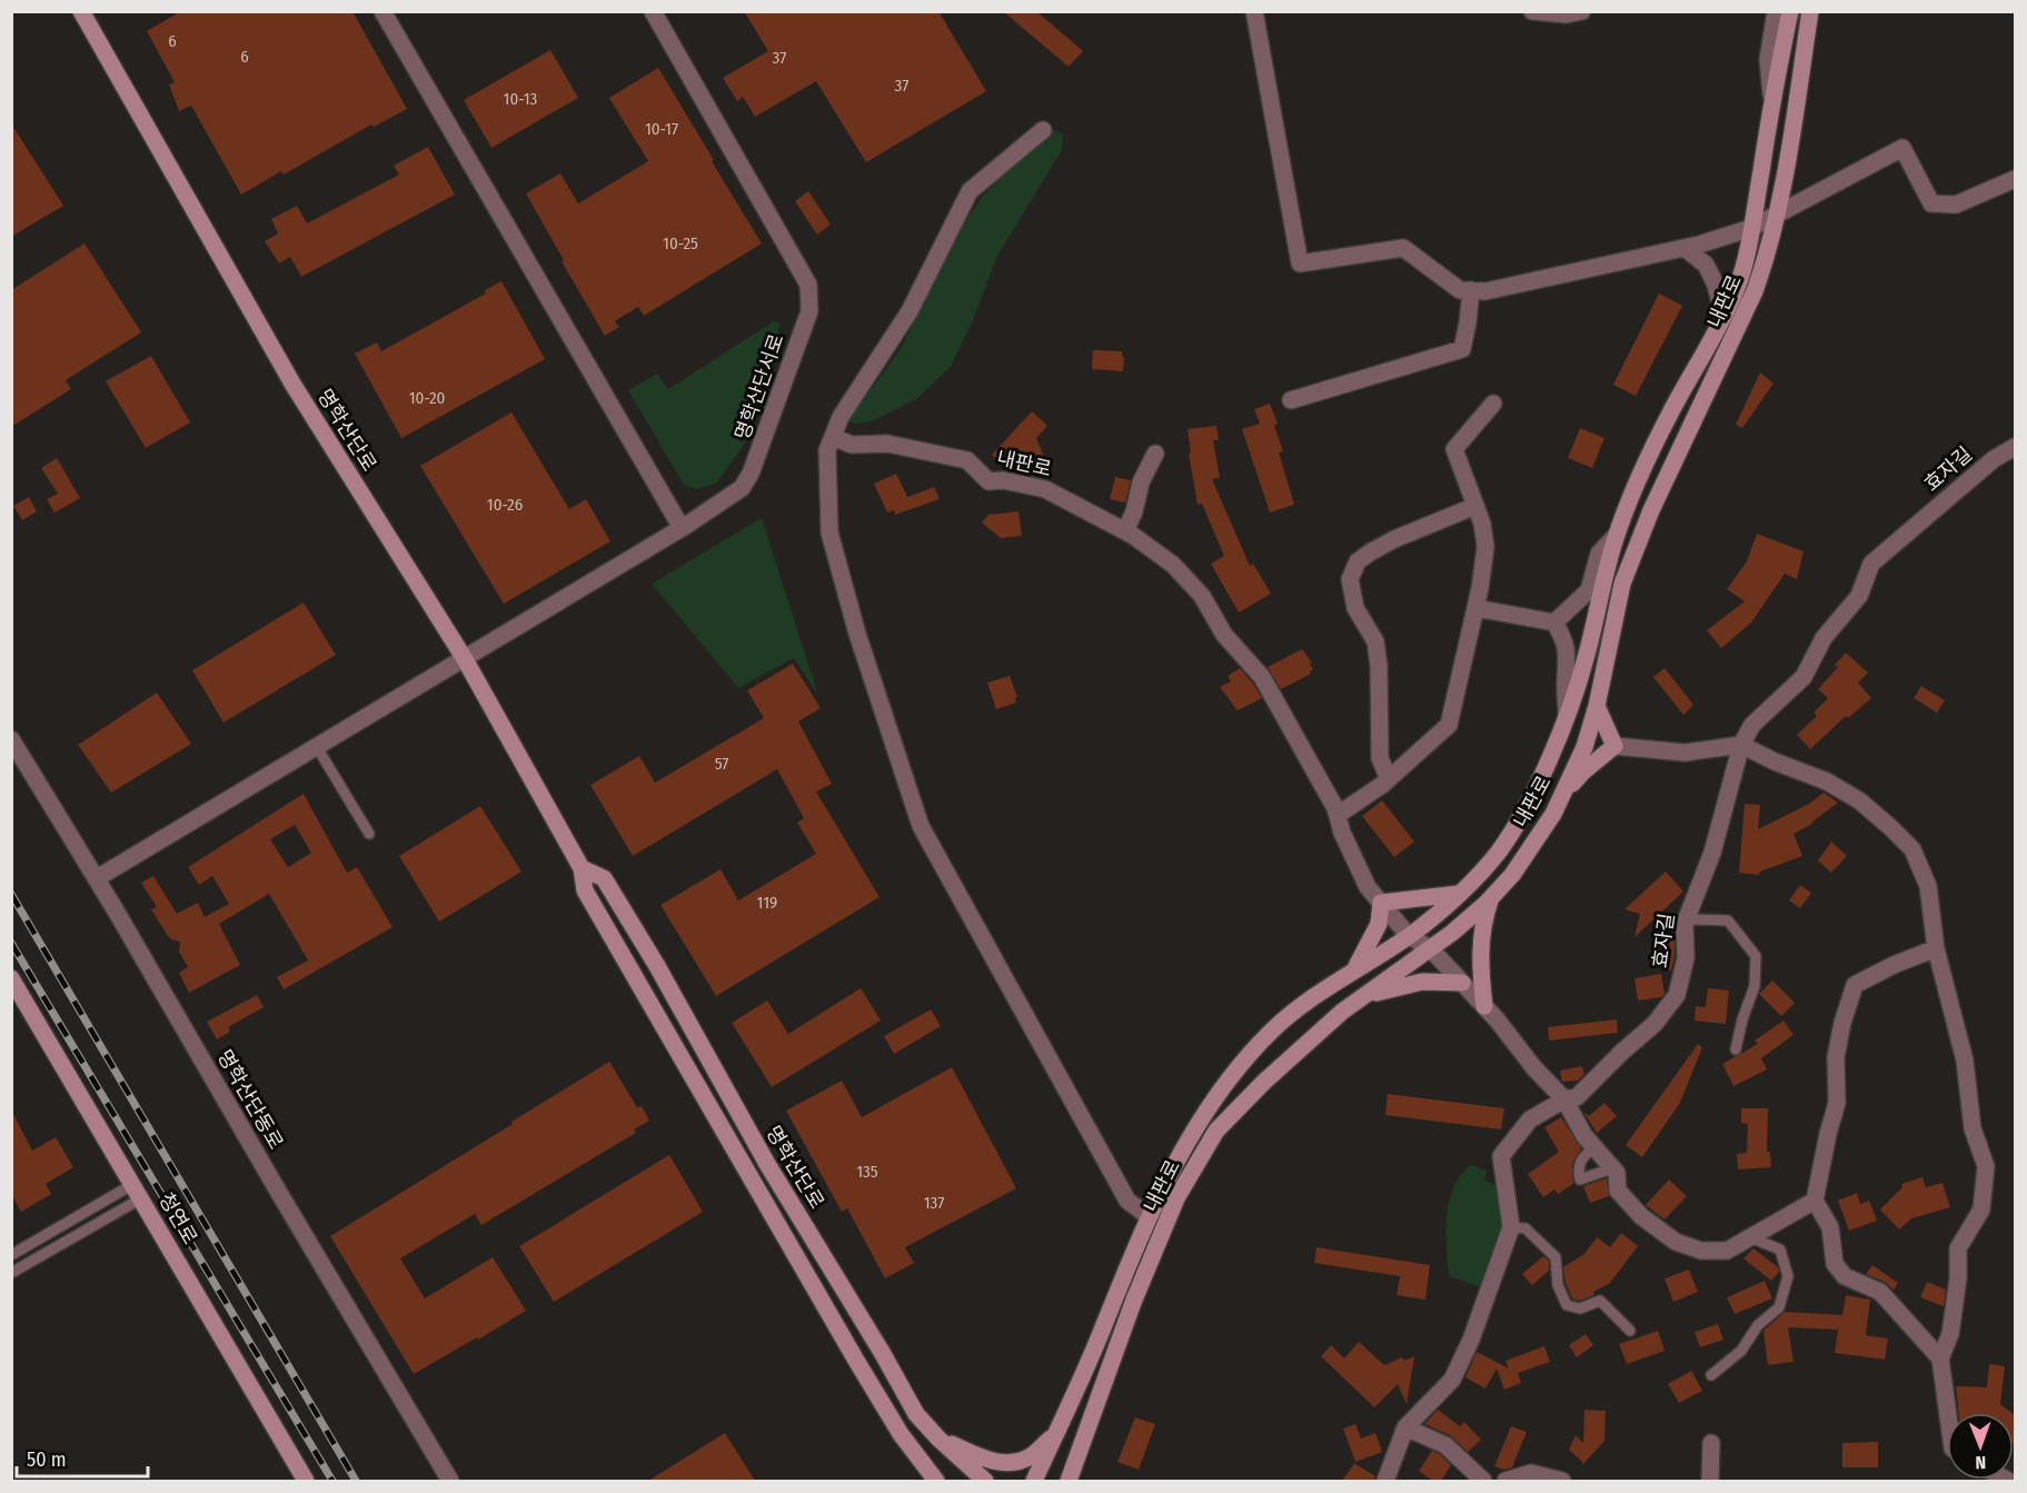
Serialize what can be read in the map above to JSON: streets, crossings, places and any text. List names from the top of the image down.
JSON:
{
  "streets": {
    "street": [
      "내판로",
      "명학산단서로",
      "명학산단로",
      "효자길",
      "명학산단동로",
      "청연로"
    ]
  },
  "crossings": [
    ["명학산단서로", "명학산단로"],
    ["명학산단서로", "명학산단동로"]
  ],
  "house_numbers": [
    "6",
    "6",
    "37",
    "37",
    "10-13",
    "10-17",
    "10-25",
    "10-20",
    "10-26",
    "57",
    "119",
    "135",
    "137"
  ],
  "scale_bar": "50 m",
  "north": "bottom"
}
